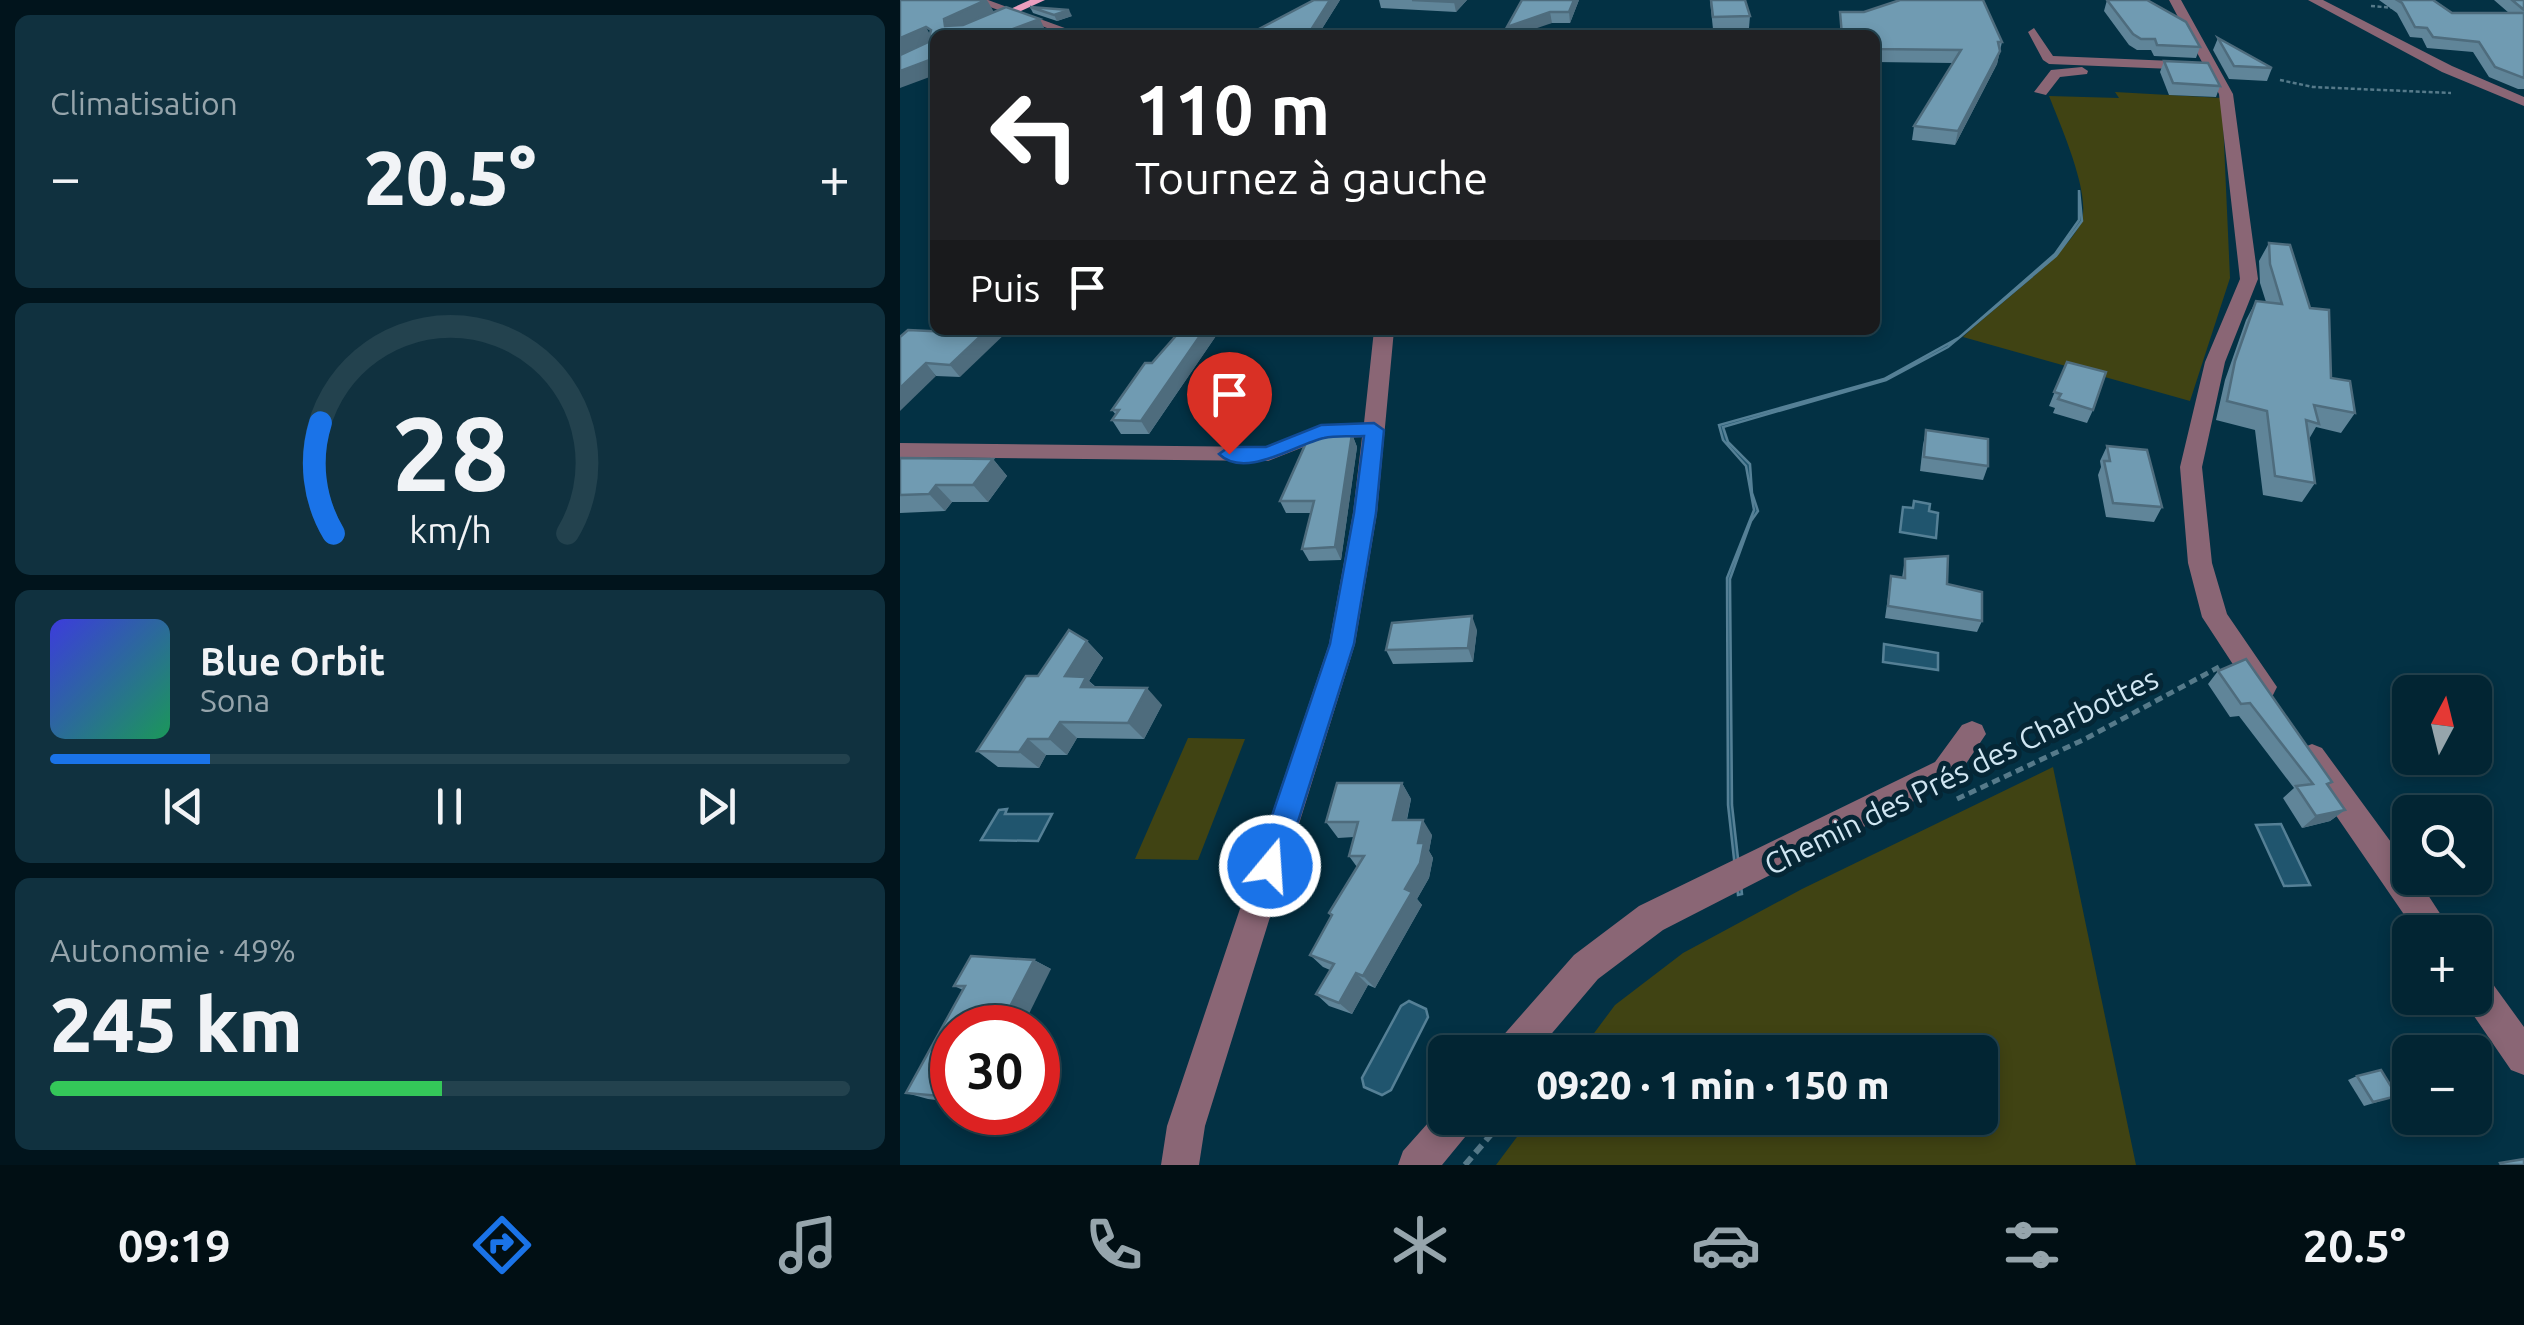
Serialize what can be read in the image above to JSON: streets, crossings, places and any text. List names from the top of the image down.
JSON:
{
  "streets": {
    "path": ["Chemin des Prés des Charbottes"]
  },
  "north": "top",
  "page": {
    "tile": [
      "Climatisation",
      ["Autonomie · 49%", "245 km"]
    ],
    "turn": ["110 m", "Tournez à gauche"],
    "heat": ["−", "20.5°", "+"],
    "then": "Puis",
    "song": ["Blue Orbit", "Sona"],
    "map_buttons": ["+", "−"],
    "limit": "30",
    "trip": "09:20 · 1 min · 150 m",
    "tabs": ["09:19", "20.5°"],
    "gauge": ["28", "km/h"]
  }
}
